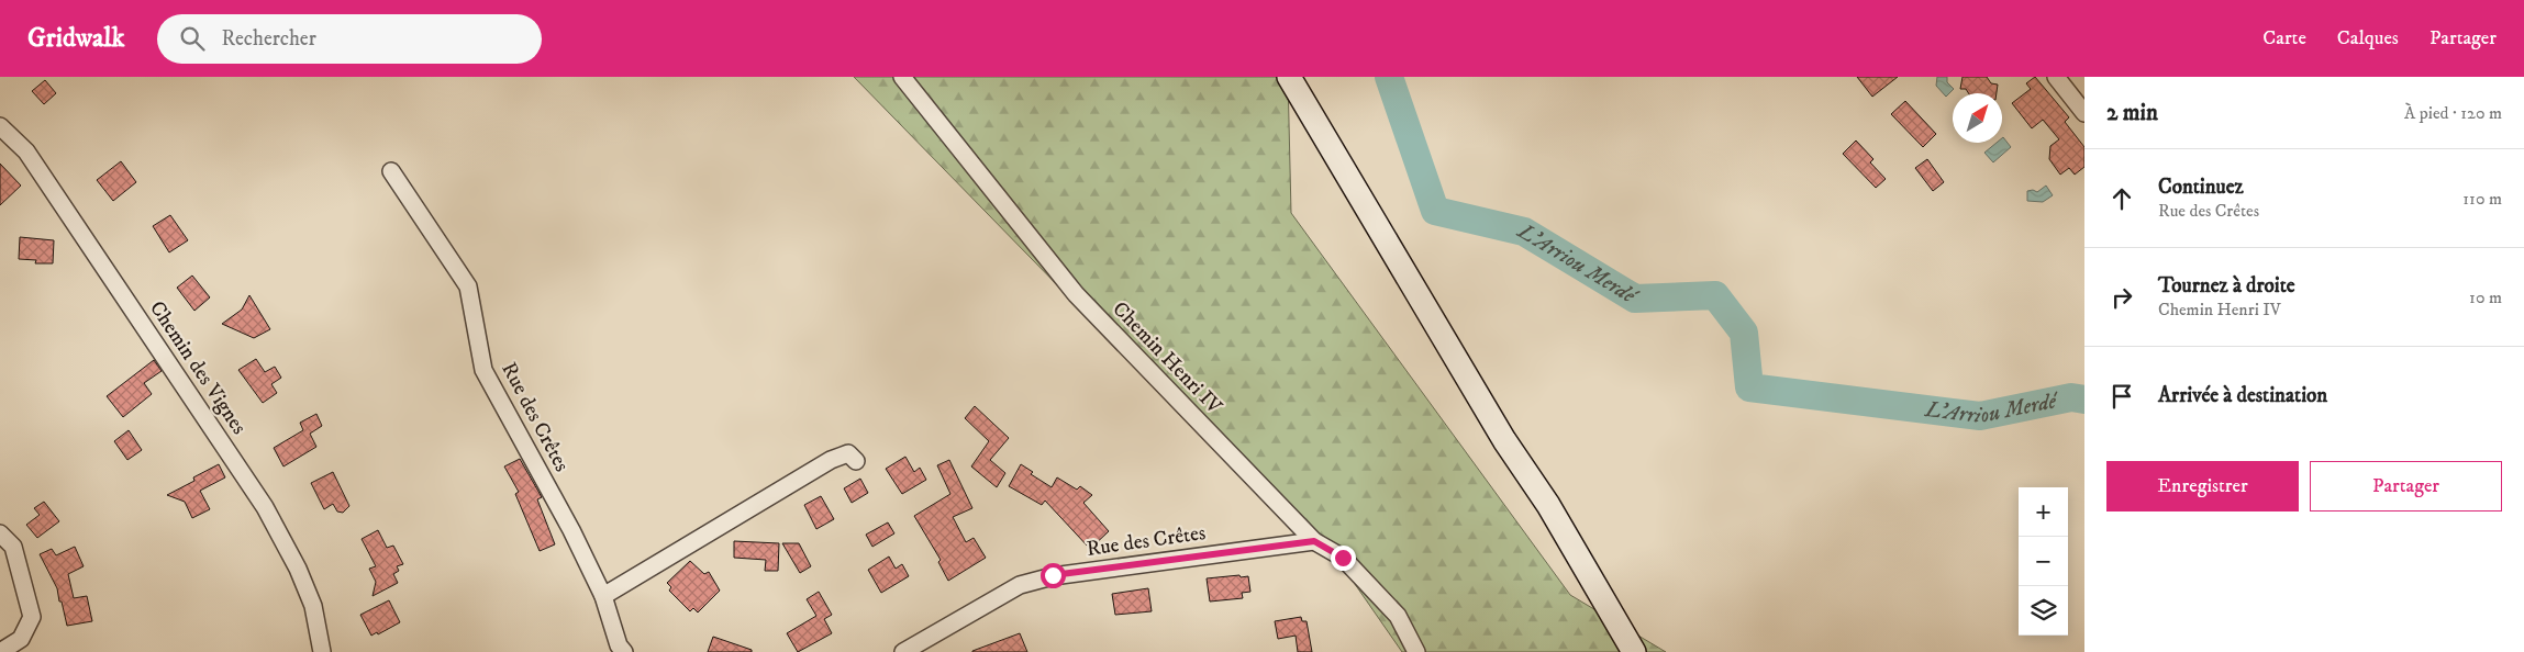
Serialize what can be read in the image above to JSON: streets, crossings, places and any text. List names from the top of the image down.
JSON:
{
  "streets": {
    "street": ["Chemin Henri IV", "Chemin des Vignes", "Rue des Crêtes"]
  },
  "crossings": [
    ["Chemin Henri IV", "Rue des Crêtes"]
  ],
  "water": ["L'Arriou Merdé"],
  "north": "top right",
  "page": {
    "header": "Gridwalk",
    "search": "Rechercher",
    "nav": ["Carte", "Calques", "Partager"],
    "heading": ["2 min", "À pied · 120 m"],
    "list": [
      ["Continuez", "Rue des Crêtes", "110 m"],
      ["Tournez à droite", "Chemin Henri IV", "10 m"],
      "Arrivée à destination"
    ],
    "buttons": ["Enregistrer", "Partager"],
    "map_buttons": ["+", "−"]
  }
}
